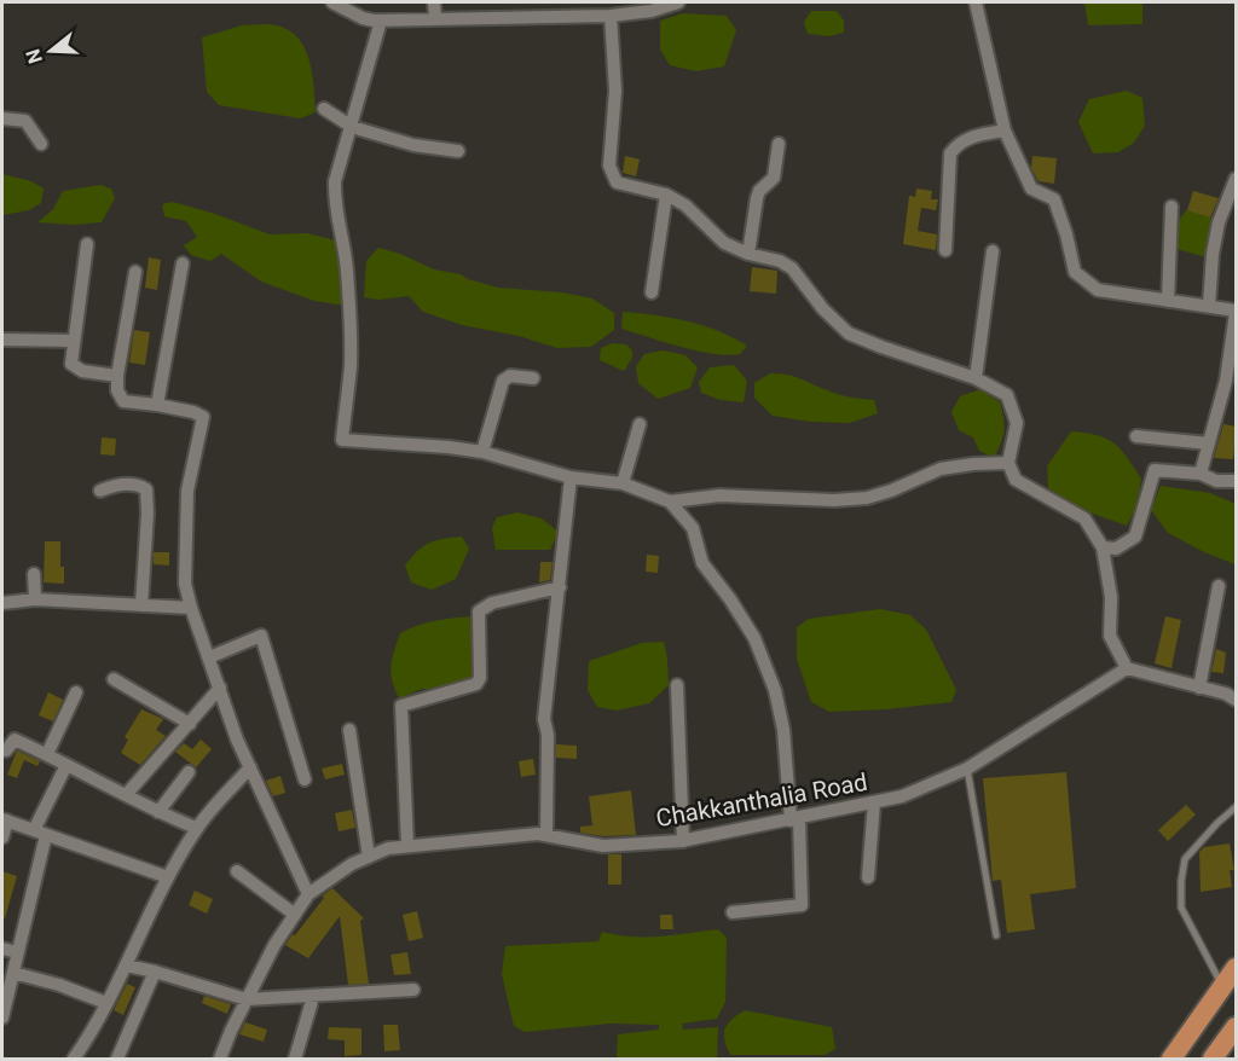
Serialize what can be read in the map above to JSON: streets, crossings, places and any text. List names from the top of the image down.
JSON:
{
  "streets": {
    "street": ["Chakkanthalia Road"]
  },
  "north": "left"
}
